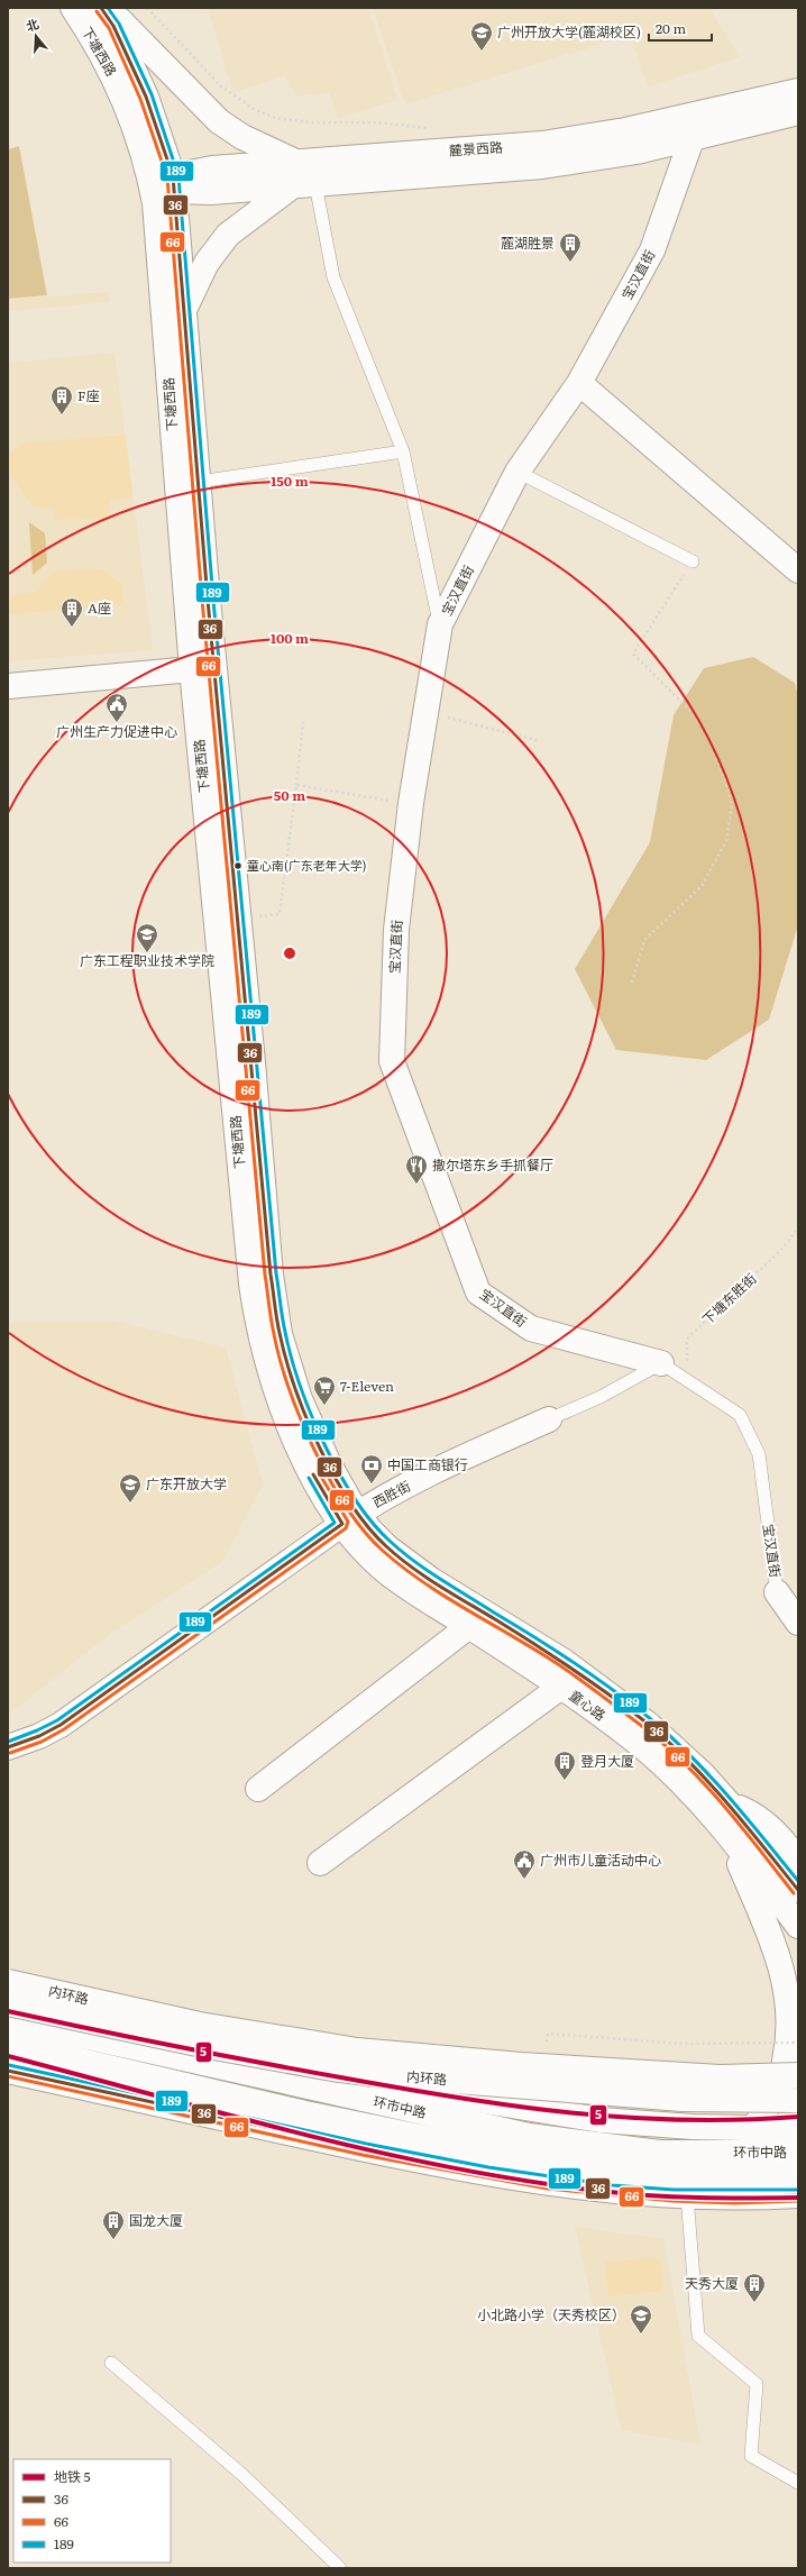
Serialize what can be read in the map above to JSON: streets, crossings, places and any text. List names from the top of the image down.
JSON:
{
  "streets": {
    "main road": [
      "下塘西路",
      "麓景西路",
      "宝汉直街",
      "西胜街",
      "童心路",
      "内环路",
      "环市中路"
    ],
    "path": ["下塘东胜街"]
  },
  "crossings": [
    ["下塘西路", "麓景西路"],
    ["下塘西路", "西胜街"],
    ["下塘西路", "童心路"],
    ["麓景西路", "宝汉直街"],
    ["宝汉直街", "下塘东胜街"],
    ["宝汉直街", "西胜街"],
    ["西胜街", "童心路"]
  ],
  "places": {
    "school or university": [
      "广州开放大学(麓湖校区)",
      "广东工程职业技术学院",
      "广东开放大学",
      "小北路小学（天秀校区）"
    ],
    "building": [
      "麓湖胜景",
      "F座",
      "A座",
      "登月大厦",
      "国龙大厦",
      "天秀大厦"
    ],
    "public building": ["广州生产力促进中心", "广州市儿童活动中心"],
    "other": ["童心南(广东老年大学)"],
    "restaurant": ["撒尔塔东乡手抓餐厅"],
    "supermarket": ["7-Eleven"],
    "bank": ["中国工商银行"]
  },
  "lines": [
    "transit line 36",
    "transit line 189",
    "transit line 66",
    "metro line 5"
  ],
  "legend": [
    "地铁 5",
    "36",
    "66",
    "189"
  ],
  "scale_bar": "20 m",
  "north": "top",
  "rings": ["150 m", "100 m", "50 m"]
}
